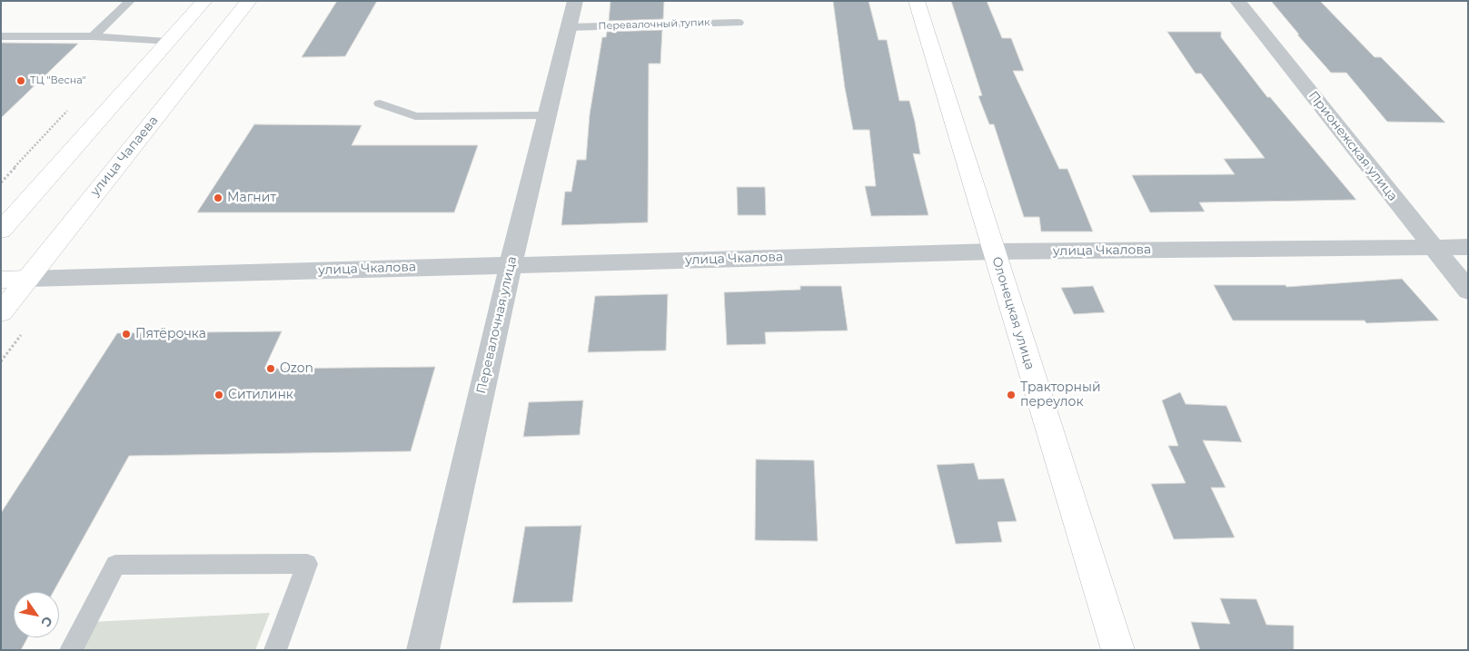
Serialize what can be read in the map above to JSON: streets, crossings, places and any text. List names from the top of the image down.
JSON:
{
  "streets": {
    "main road": ["улица Чапаева", "улица Чкалова", "Олонецкая улица"],
    "street": ["Прионежская улица", "Перевалочная улица"],
    "lane": ["Перевалочный тупик"]
  },
  "crossings": [
    ["Перевалочный тупик", "Перевалочная улица"],
    ["Прионежская улица", "улица Чкалова"],
    ["улица Чапаева", "улица Чкалова"],
    ["улица Чкалова", "Олонецкая улица"],
    ["улица Чкалова", "Перевалочная улица"]
  ],
  "places": [
    "ТЦ \"Весна\"",
    "Магнит",
    "Пятёрочка",
    "Ozon",
    "Ситилинк",
    "Тракторный переулок"
  ],
  "north": "bottom right"
}
